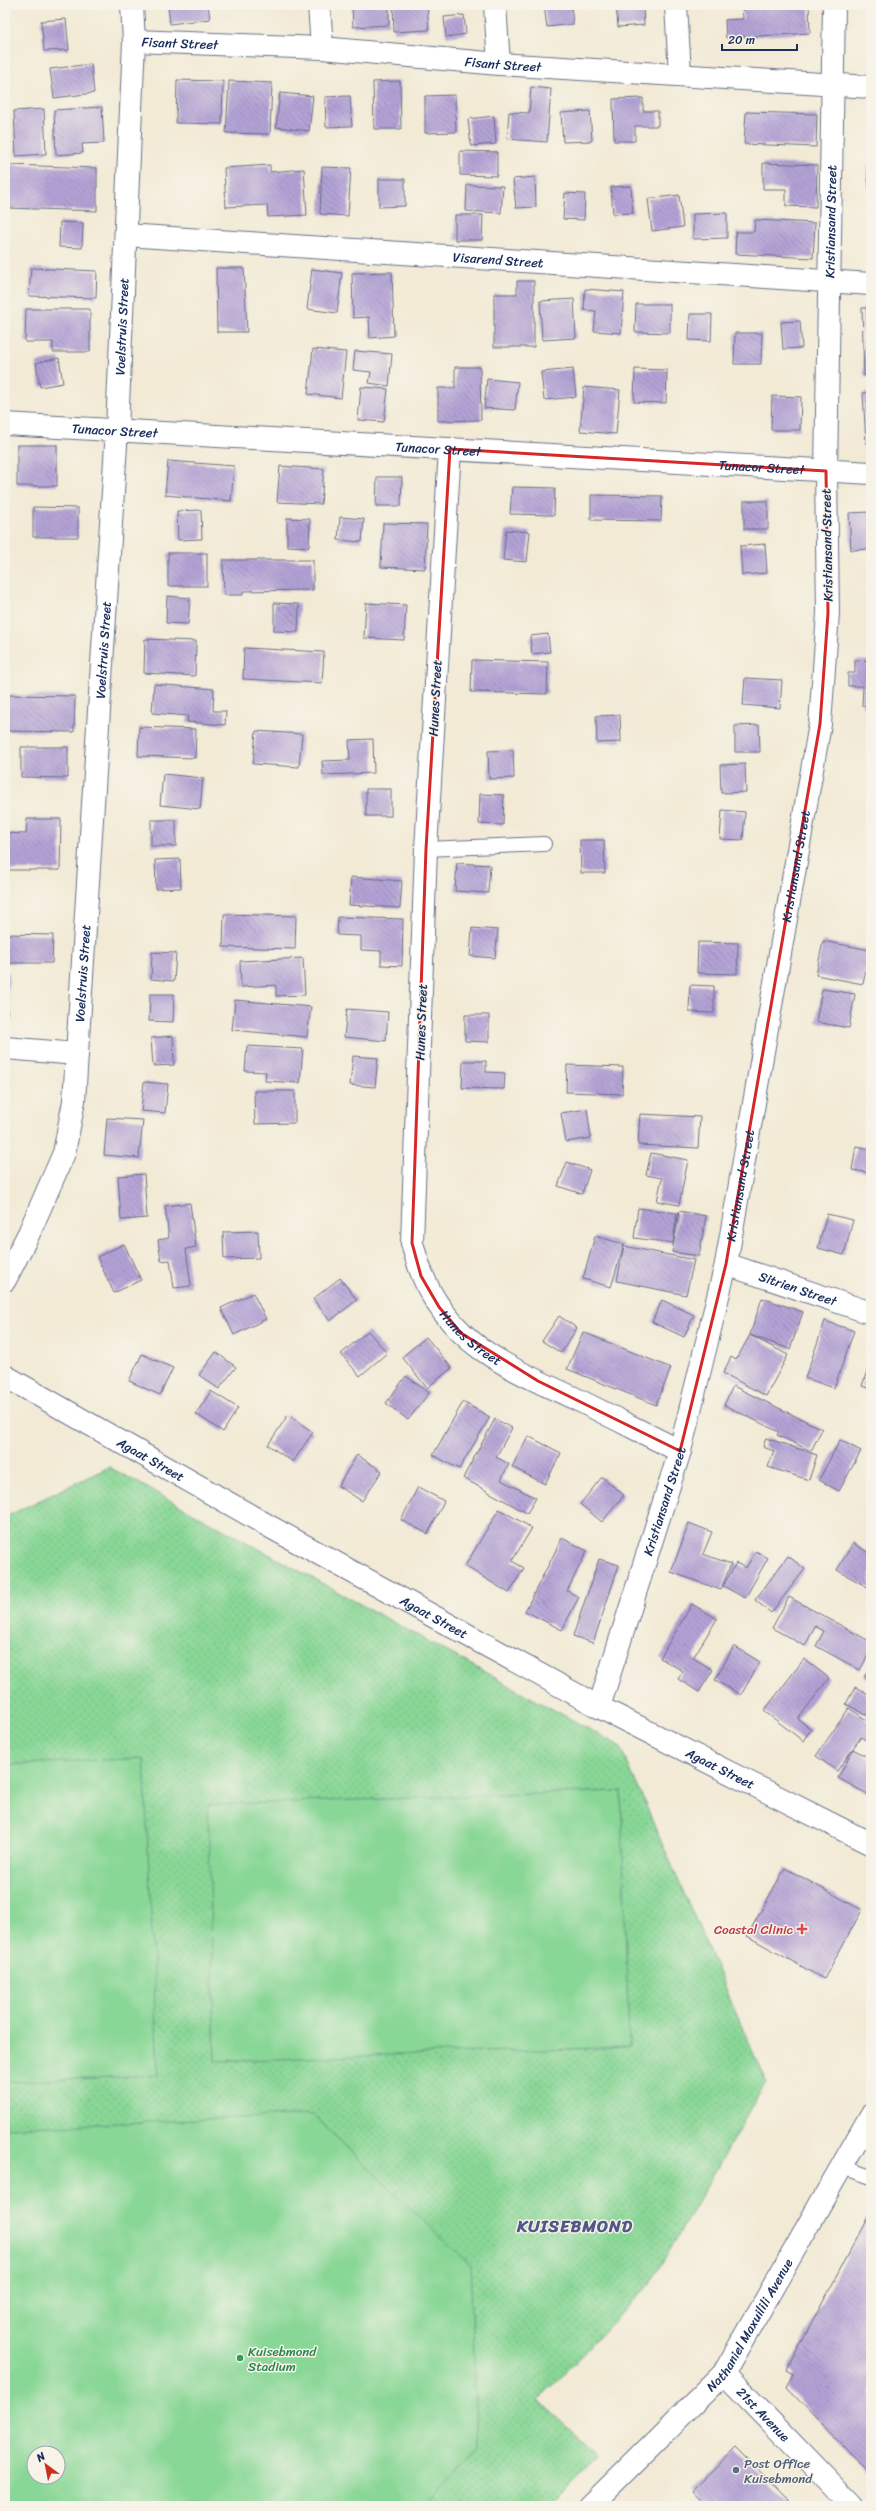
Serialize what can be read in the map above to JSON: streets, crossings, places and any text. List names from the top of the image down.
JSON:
{
  "streets": {
    "street": [
      "Fisant Street",
      "Kristiansand Street",
      "Visarend Street",
      "Voelstruis Street",
      "Tunacor Street",
      "Hunes Street",
      "Sitrien Street",
      "Agaat Street",
      "Nathaniel Maxuilili Avenue",
      "21st Avenue"
    ]
  },
  "crossings": [
    ["Fisant Street", "Kristiansand Street"],
    ["Fisant Street", "Voelstruis Street"],
    ["Kristiansand Street", "Visarend Street"],
    ["Kristiansand Street", "Tunacor Street"],
    ["Kristiansand Street", "Hunes Street"],
    ["Kristiansand Street", "Sitrien Street"],
    ["Kristiansand Street", "Agaat Street"],
    ["Visarend Street", "Voelstruis Street"],
    ["Voelstruis Street", "Tunacor Street"],
    ["Tunacor Street", "Hunes Street"],
    ["Nathaniel Maxuilili Avenue", "21st Avenue"]
  ],
  "districts": ["KUISEBMOND"],
  "places": {
    "health": ["Coastal Clinic"],
    "other": ["Kuisebmond Stadium", "Post Office Kuisebmond"]
  },
  "scale_bar": "20 m",
  "north": "top left"
}
